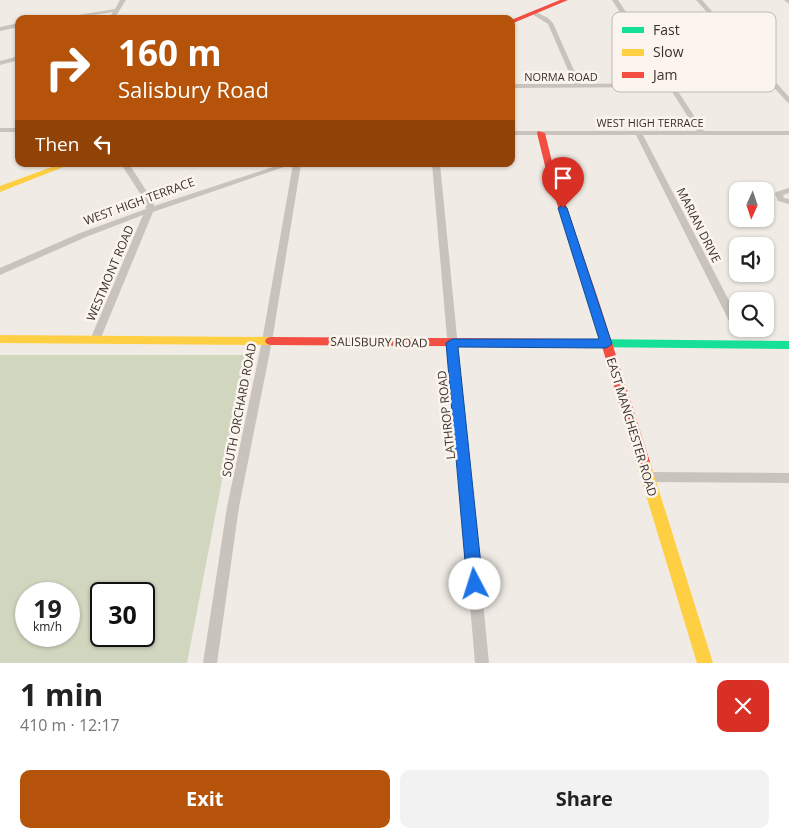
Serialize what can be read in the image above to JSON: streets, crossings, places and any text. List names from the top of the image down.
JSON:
{
  "streets": {
    "street": [
      "NORMA ROAD",
      "WEST HIGH TERRACE",
      "MARIAN DRIVE",
      "WESTMONT ROAD",
      "SALISBURY ROAD",
      "SOUTH ORCHARD ROAD",
      "LATHROP ROAD",
      "EAST MANCHESTER ROAD"
    ]
  },
  "crossings": [
    ["WEST HIGH TERRACE", "MARIAN DRIVE"],
    ["WEST HIGH TERRACE", "WESTMONT ROAD"],
    ["WEST HIGH TERRACE", "EAST MANCHESTER ROAD"],
    ["MARIAN DRIVE", "SALISBURY ROAD"],
    ["WESTMONT ROAD", "SALISBURY ROAD"],
    ["SALISBURY ROAD", "SOUTH ORCHARD ROAD"],
    ["SALISBURY ROAD", "LATHROP ROAD"],
    ["SALISBURY ROAD", "EAST MANCHESTER ROAD"]
  ],
  "legend": ["Fast", "Slow", "Jam"],
  "north": "bottom",
  "page": {
    "turn": ["160 m", "Salisbury Road"],
    "then": "Then",
    "speed": "19 km/h",
    "limit": "30",
    "heading": ["1 min", "410 m · 12:17"],
    "buttons": ["Exit", "Share"]
  }
}
